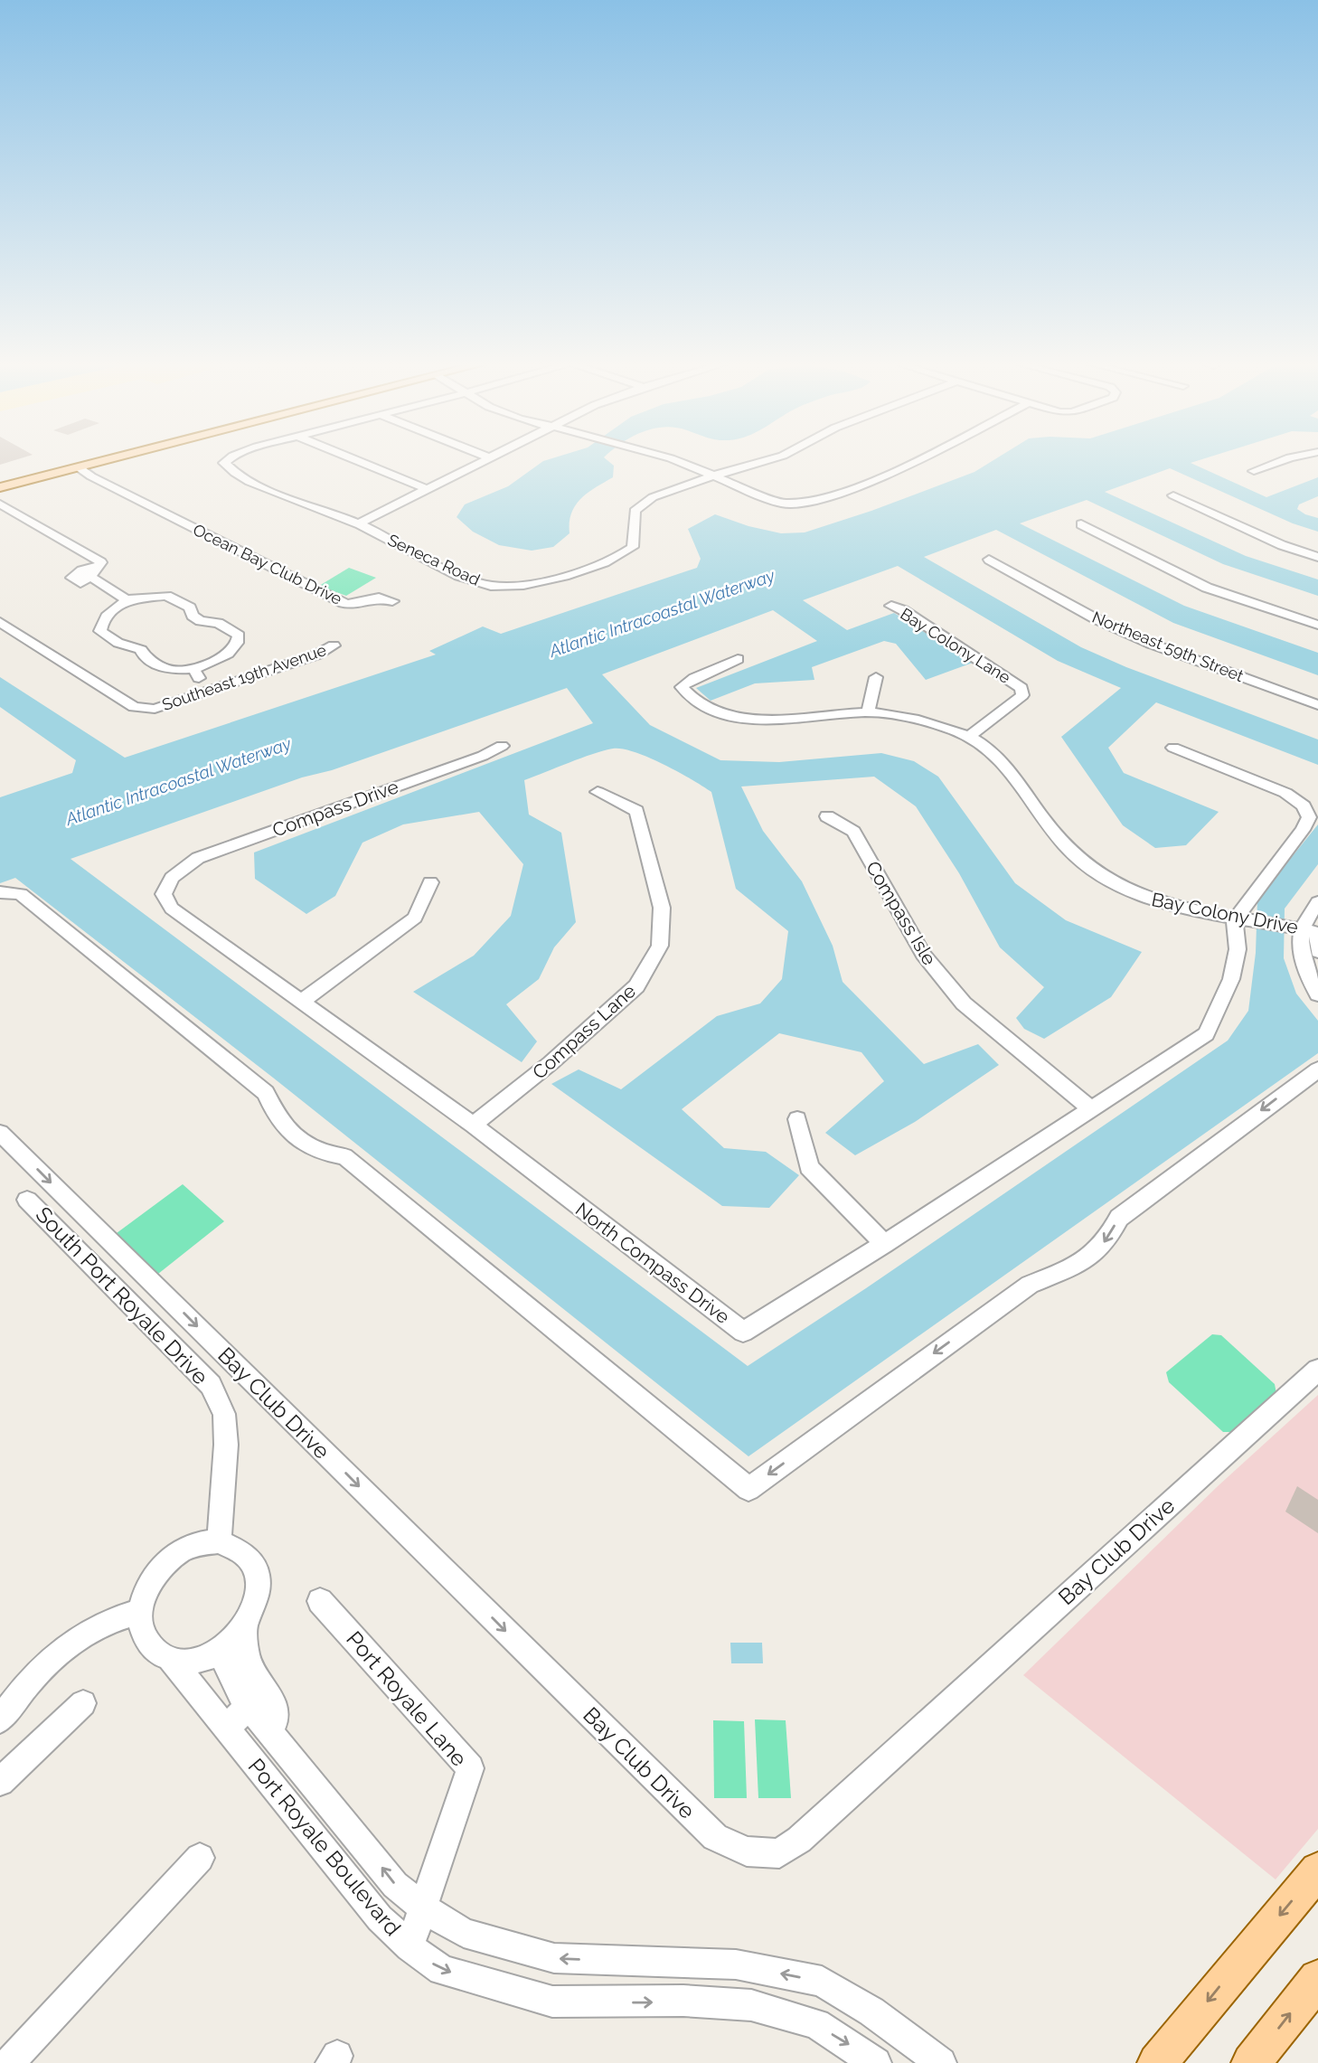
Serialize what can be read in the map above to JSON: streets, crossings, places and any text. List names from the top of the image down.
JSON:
{
  "streets": {
    "street": [
      "Seneca Road",
      "Ocean Bay Club Drive",
      "Bay Colony Lane",
      "Northeast 59th Street",
      "Southeast 19th Avenue",
      "Compass Drive",
      "Compass Isle",
      "Bay Colony Drive",
      "Compass Lane",
      "North Compass Drive",
      "South Port Royale Drive",
      "Bay Club Drive",
      "Port Royale Lane",
      "Port Royale Boulevard"
    ]
  },
  "crossings": [
    ["Bay Colony Lane", "Bay Colony Drive"],
    ["Compass Drive", "North Compass Drive"],
    ["Compass Isle", "North Compass Drive"],
    ["Bay Colony Drive", "North Compass Drive"],
    ["Compass Lane", "North Compass Drive"],
    ["South Port Royale Drive", "Port Royale Boulevard"],
    ["Port Royale Lane", "Port Royale Boulevard"]
  ],
  "water": ["Atlantic Intracoastal Waterway"]
}
